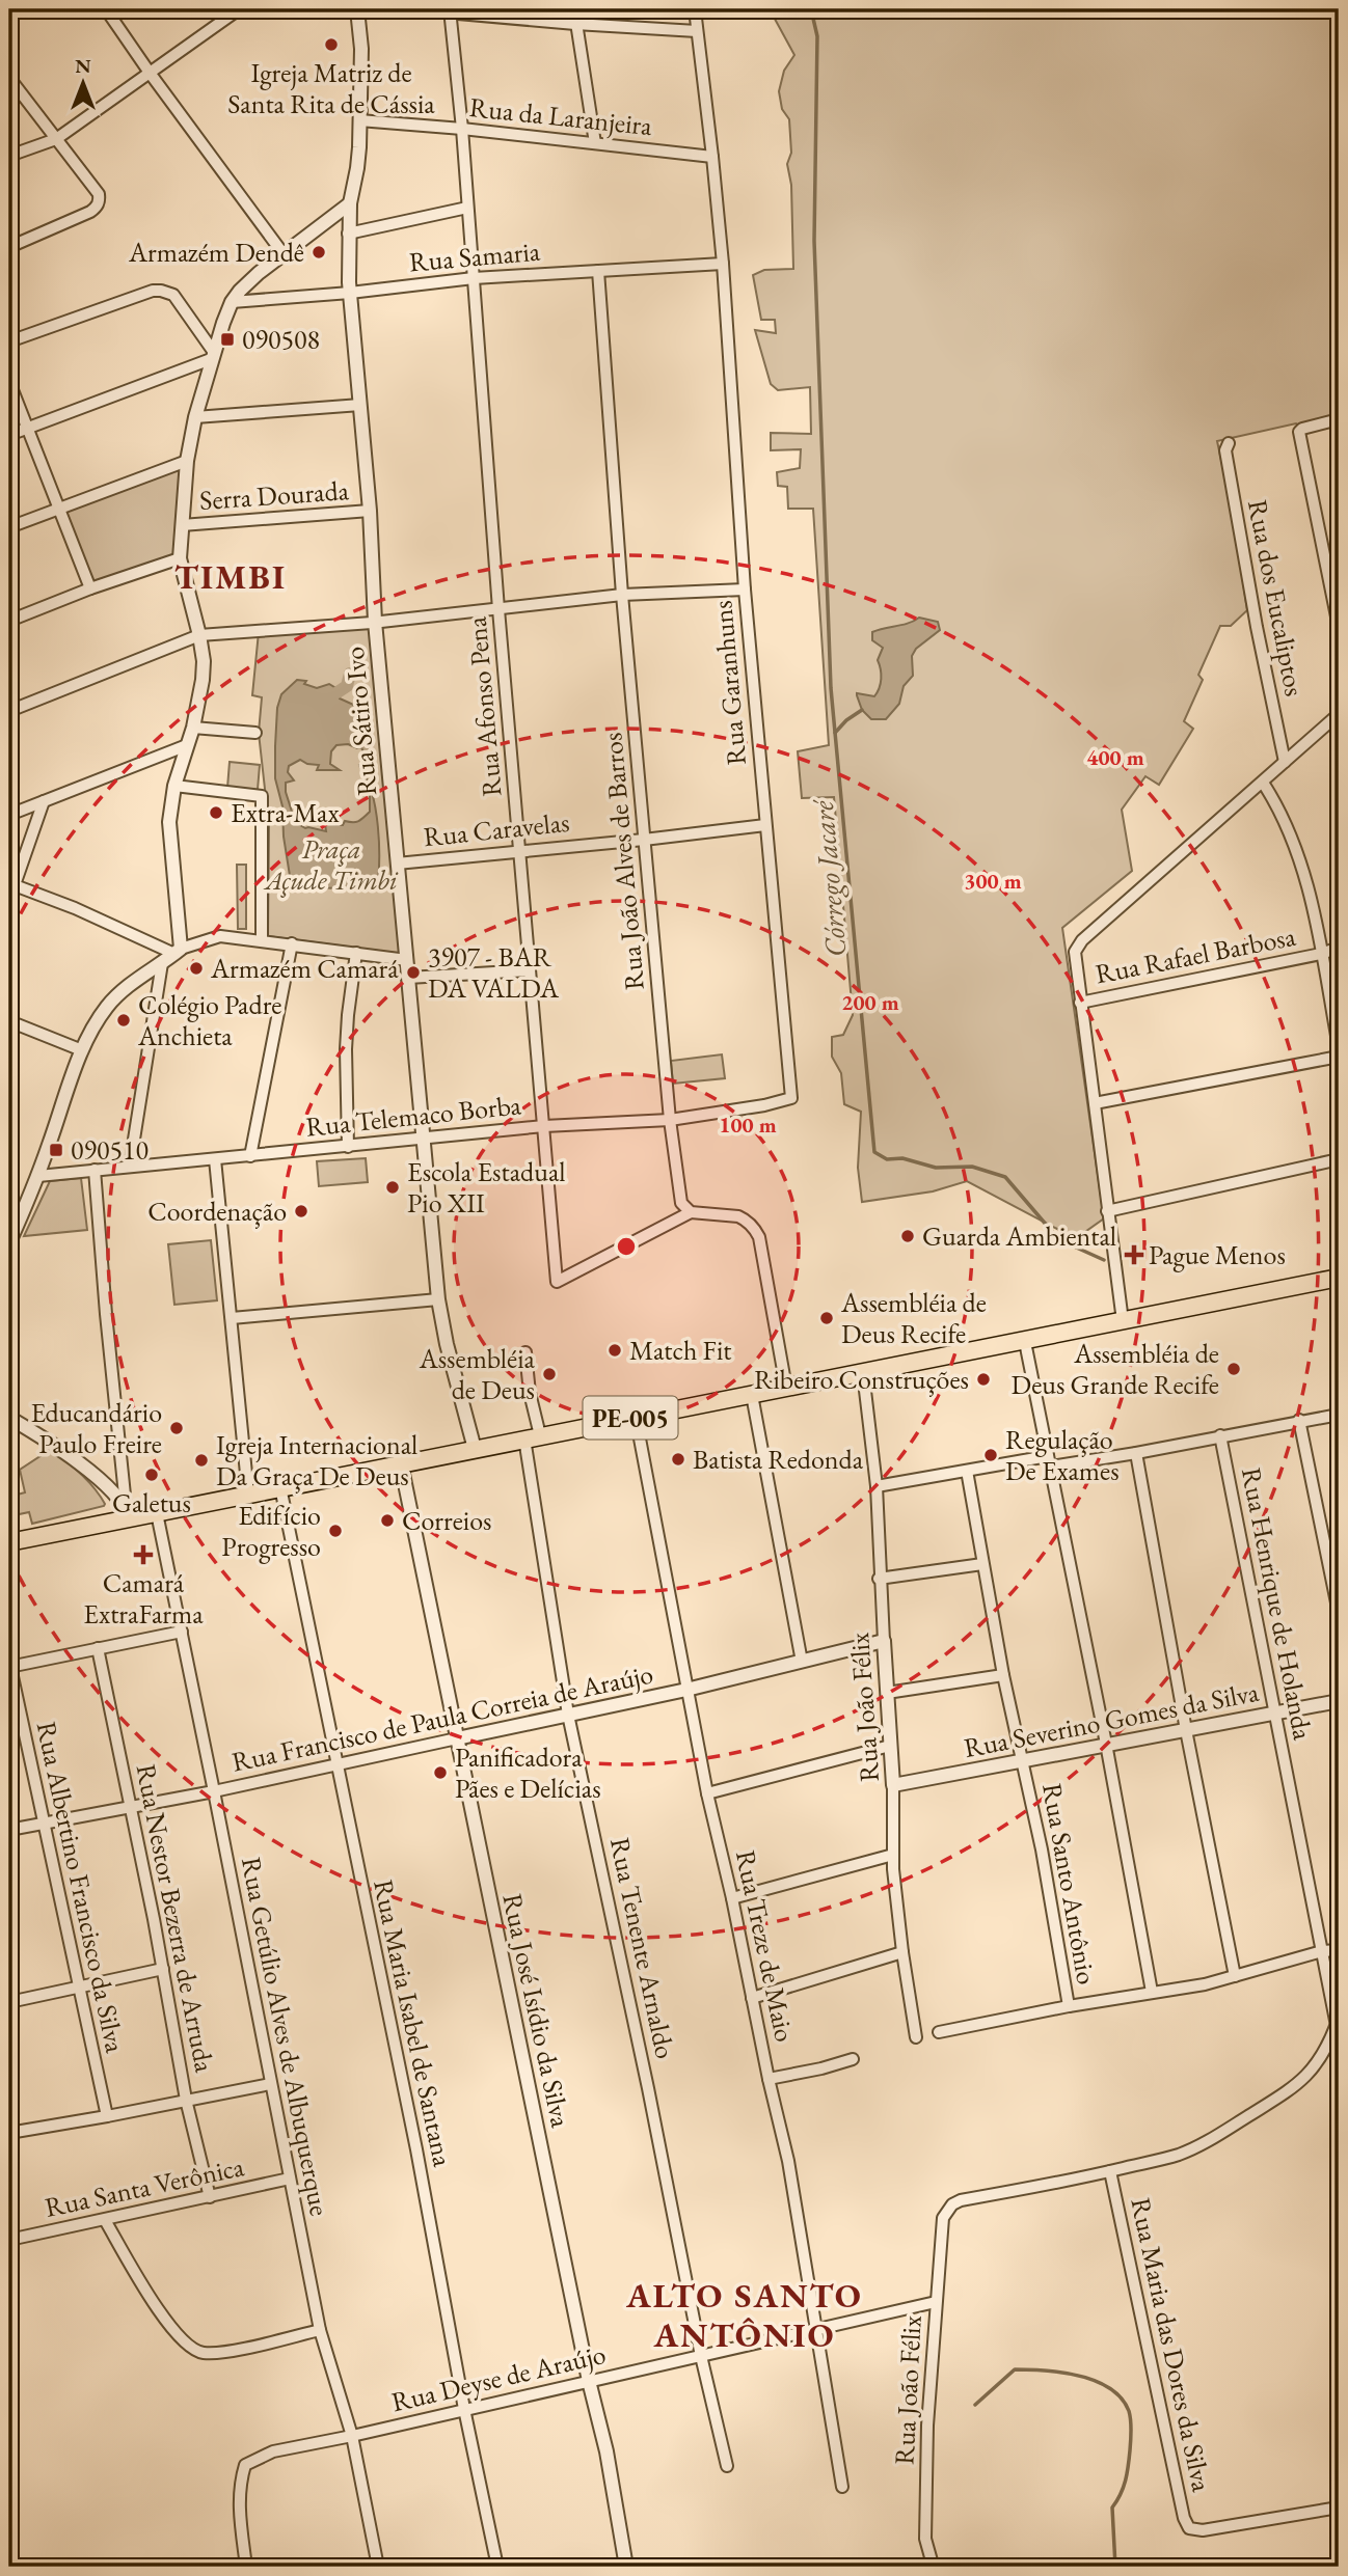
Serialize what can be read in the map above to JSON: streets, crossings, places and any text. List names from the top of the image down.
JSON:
{
  "streets": {
    "main road": ["PE-005"],
    "street": [
      "Rua da Laranjeira",
      "Rua Samaria",
      "Serra Dourada",
      "Rua dos Eucaliptos",
      "Rua Garanhuns",
      "Rua Afonso Pena",
      "Rua Sátiro Ivo",
      "Rua Caravelas",
      "Rua João Alves de Barros",
      "Rua Rafael Barbosa",
      "Rua Telemaco Borba",
      "Rua Henrique de Holanda",
      "Rua João Félix",
      "Rua Francisco de Paula Correia de Araújo",
      "Rua Severino Gomes da Silva",
      "Rua Santo Antônio",
      "Rua Albertino Francisco da Silva",
      "Rua Nestor Bezerra de Arruda",
      "Rua Treze de Maio",
      "Rua Tenente Arnaldo",
      "Rua José Isídio da Silva",
      "Rua Maria Isabel de Santana",
      "Rua Getúlio Alves de Albuquerque",
      "Rua Santa Verônica",
      "Rua Maria das Dores da Silva",
      "Rua Deyse de Araújo"
    ]
  },
  "crossings": [
    ["Rua da Laranjeira", "Rua Garanhuns"],
    ["Rua da Laranjeira", "Rua Afonso Pena"],
    ["Rua da Laranjeira", "Rua Sátiro Ivo"],
    ["Rua Samaria", "Rua Garanhuns"],
    ["Rua Samaria", "Rua Afonso Pena"],
    ["Rua Samaria", "Rua Sátiro Ivo"],
    ["Rua Samaria", "Rua João Alves de Barros"],
    ["Serra Dourada", "Rua Sátiro Ivo"],
    ["Rua Garanhuns", "Rua Caravelas"],
    ["Rua Garanhuns", "Rua Telemaco Borba"],
    ["Rua Afonso Pena", "Rua Caravelas"],
    ["Rua Afonso Pena", "Rua João Alves de Barros"],
    ["Rua Afonso Pena", "Rua Telemaco Borba"],
    ["Rua Sátiro Ivo", "Rua Caravelas"],
    ["Rua Sátiro Ivo", "Rua Telemaco Borba"],
    ["Rua Sátiro Ivo", "PE-005"],
    ["Rua Caravelas", "Rua João Alves de Barros"],
    ["Rua João Alves de Barros", "Rua Telemaco Borba"],
    ["PE-005", "Rua João Félix"],
    ["PE-005", "Rua Treze de Maio"],
    ["PE-005", "Rua Tenente Arnaldo"],
    ["PE-005", "Rua José Isídio da Silva"],
    ["PE-005", "Rua Maria Isabel de Santana"],
    ["PE-005", "Rua Getúlio Alves de Albuquerque"],
    ["Rua Henrique de Holanda", "Rua Severino Gomes da Silva"],
    ["Rua João Félix", "Rua Francisco de Paula Correia de Araújo"],
    ["Rua João Félix", "Rua Severino Gomes da Silva"],
    ["Rua João Félix", "Rua Maria das Dores da Silva"],
    ["Rua João Félix", "Rua Deyse de Araújo"],
    ["Rua Francisco de Paula Correia de Araújo", "Rua Albertino Francisco da Silva"],
    ["Rua Francisco de Paula Correia de Araújo", "Rua Nestor Bezerra de Arruda"],
    ["Rua Francisco de Paula Correia de Araújo", "Rua Treze de Maio"],
    ["Rua Francisco de Paula Correia de Araújo", "Rua Tenente Arnaldo"],
    ["Rua Francisco de Paula Correia de Araújo", "Rua José Isídio da Silva"],
    ["Rua Francisco de Paula Correia de Araújo", "Rua Maria Isabel de Santana"],
    ["Rua Francisco de Paula Correia de Araújo", "Rua Getúlio Alves de Albuquerque"],
    ["Rua Severino Gomes da Silva", "Rua Santo Antônio"],
    ["Rua Nestor Bezerra de Arruda", "Rua Santa Verônica"],
    ["Rua Treze de Maio", "Rua Deyse de Araújo"],
    ["Rua Tenente Arnaldo", "Rua Deyse de Araújo"],
    ["Rua José Isídio da Silva", "Rua Deyse de Araújo"],
    ["Rua Maria Isabel de Santana", "Rua Deyse de Araújo"],
    ["Rua Getúlio Alves de Albuquerque", "Rua Santa Verônica"],
    ["Rua Getúlio Alves de Albuquerque", "Rua Deyse de Araújo"]
  ],
  "districts": ["TIMBI", "ALTO SANTO ANTÔNIO"],
  "water": ["Córrego Jacaré"],
  "parks": ["Praça Açude Timbi"],
  "places": {
    "other": [
      "Igreja Matriz de Santa Rita de Cássia",
      "Armazém Dendê",
      "Extra-Max",
      "Armazém Camará",
      "3907 - BAR DA VALDA",
      "Colégio Padre Anchieta",
      "Escola Estadual Pio XII",
      "Coordenação",
      "Guarda Ambiental",
      "Assembléia de Deus Recife",
      "Match Fit",
      "Assembléia de Deus Grande Recife",
      "Assembléia de Deus",
      "Ribeiro Construções",
      "Educandário Paulo Freire",
      "Regulação De Exames",
      "Batista Redonda",
      "Igreja Internacional Da Graça De Deus",
      "Galetus",
      "Correios",
      "Edifício Progresso",
      "Panificadora Pães e Delícias"
    ],
    "transit": ["090508", "090510"],
    "health": ["Pague Menos", "Camará ExtraFarma"]
  },
  "north": "top",
  "rings": [
    "400 m",
    "300 m",
    "200 m",
    "100 m"
  ]
}
